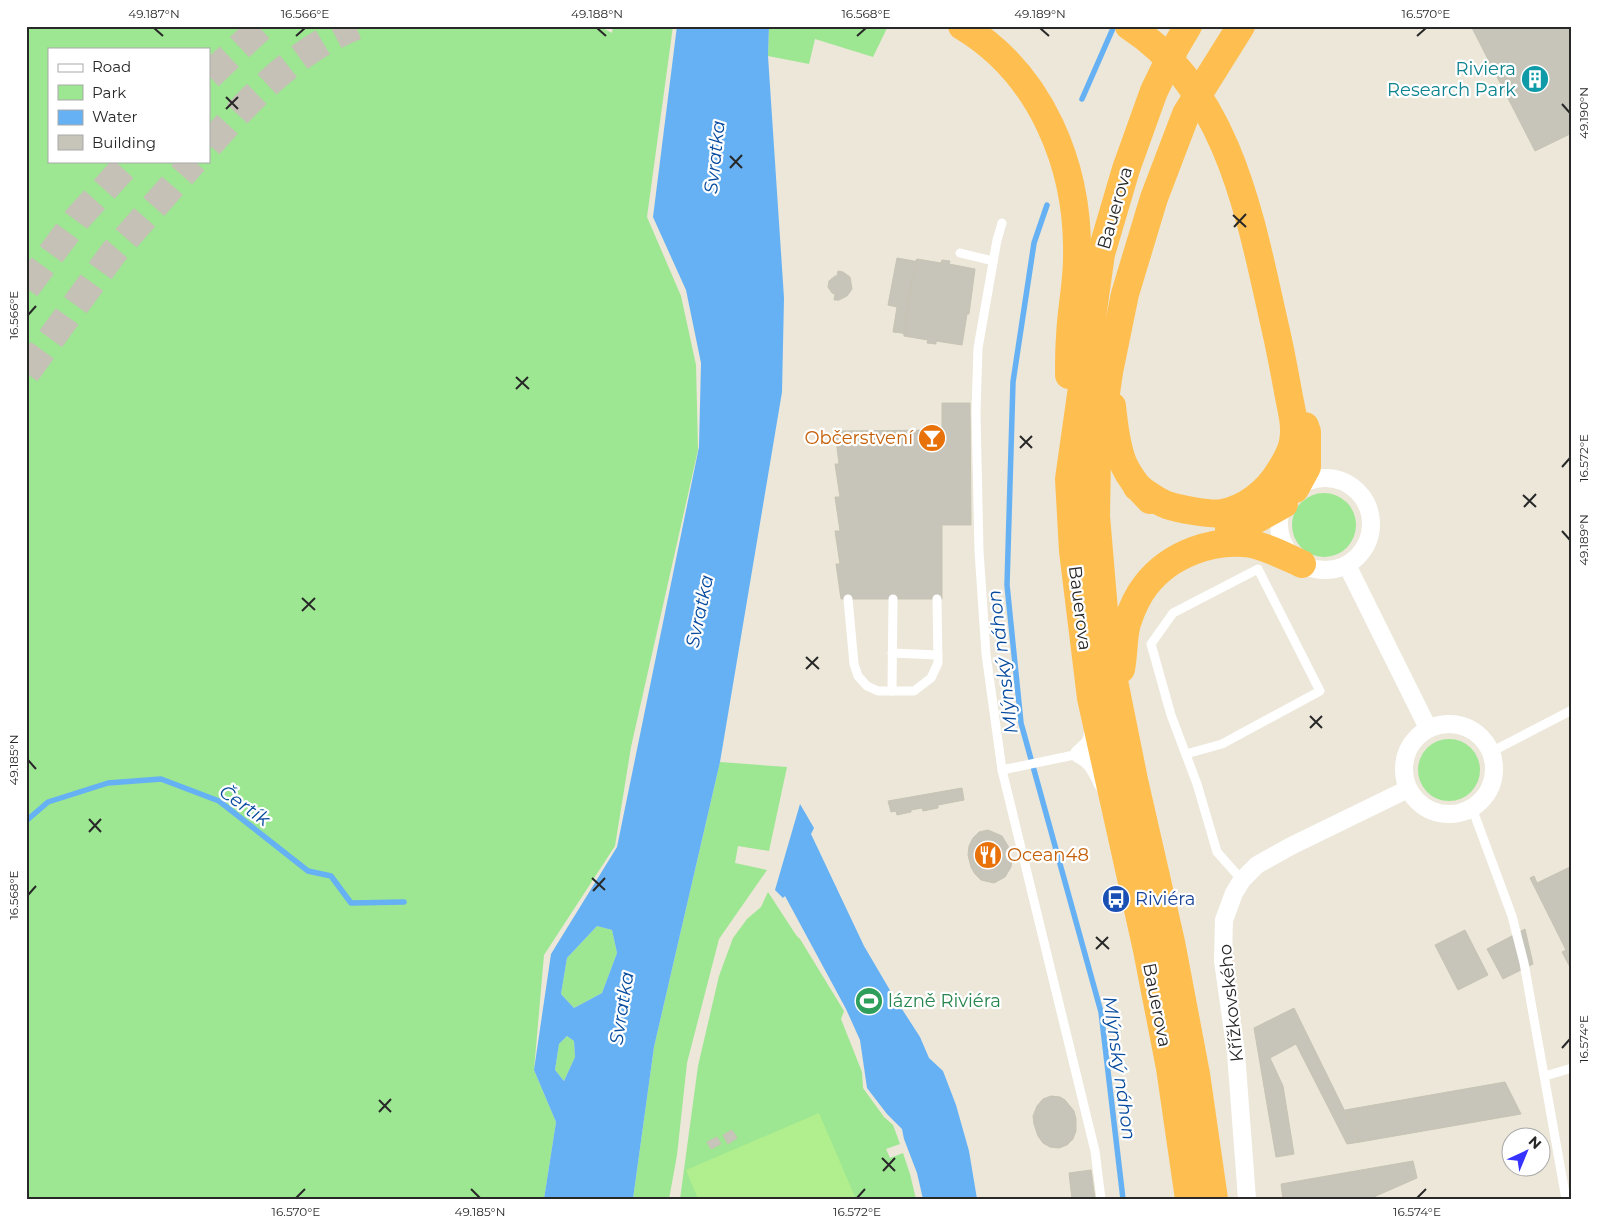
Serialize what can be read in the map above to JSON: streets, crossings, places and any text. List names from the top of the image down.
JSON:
{
  "streets": {
    "highway": ["Bauerova"],
    "street": ["Křížkovského"]
  },
  "water": ["Svratka", "Mlýnský náhon", "Čertík"],
  "places": {
    "building": ["Riviera Research Park"],
    "bar": ["Občerstvení"],
    "restaurant": ["Ocean48"],
    "bus stop": ["Riviéra"],
    "sports": ["lázně Riviéra"]
  },
  "legend": [
    "Road",
    "Park",
    "Water",
    "Building"
  ],
  "north": "top right",
  "coordinates": [
    "49.187°N",
    "16.566°E",
    "49.188°N",
    "16.568°E",
    "49.189°N",
    "16.570°E",
    "49.190°N",
    "16.572°E",
    "49.185°N",
    "16.574°E"
  ]
}
